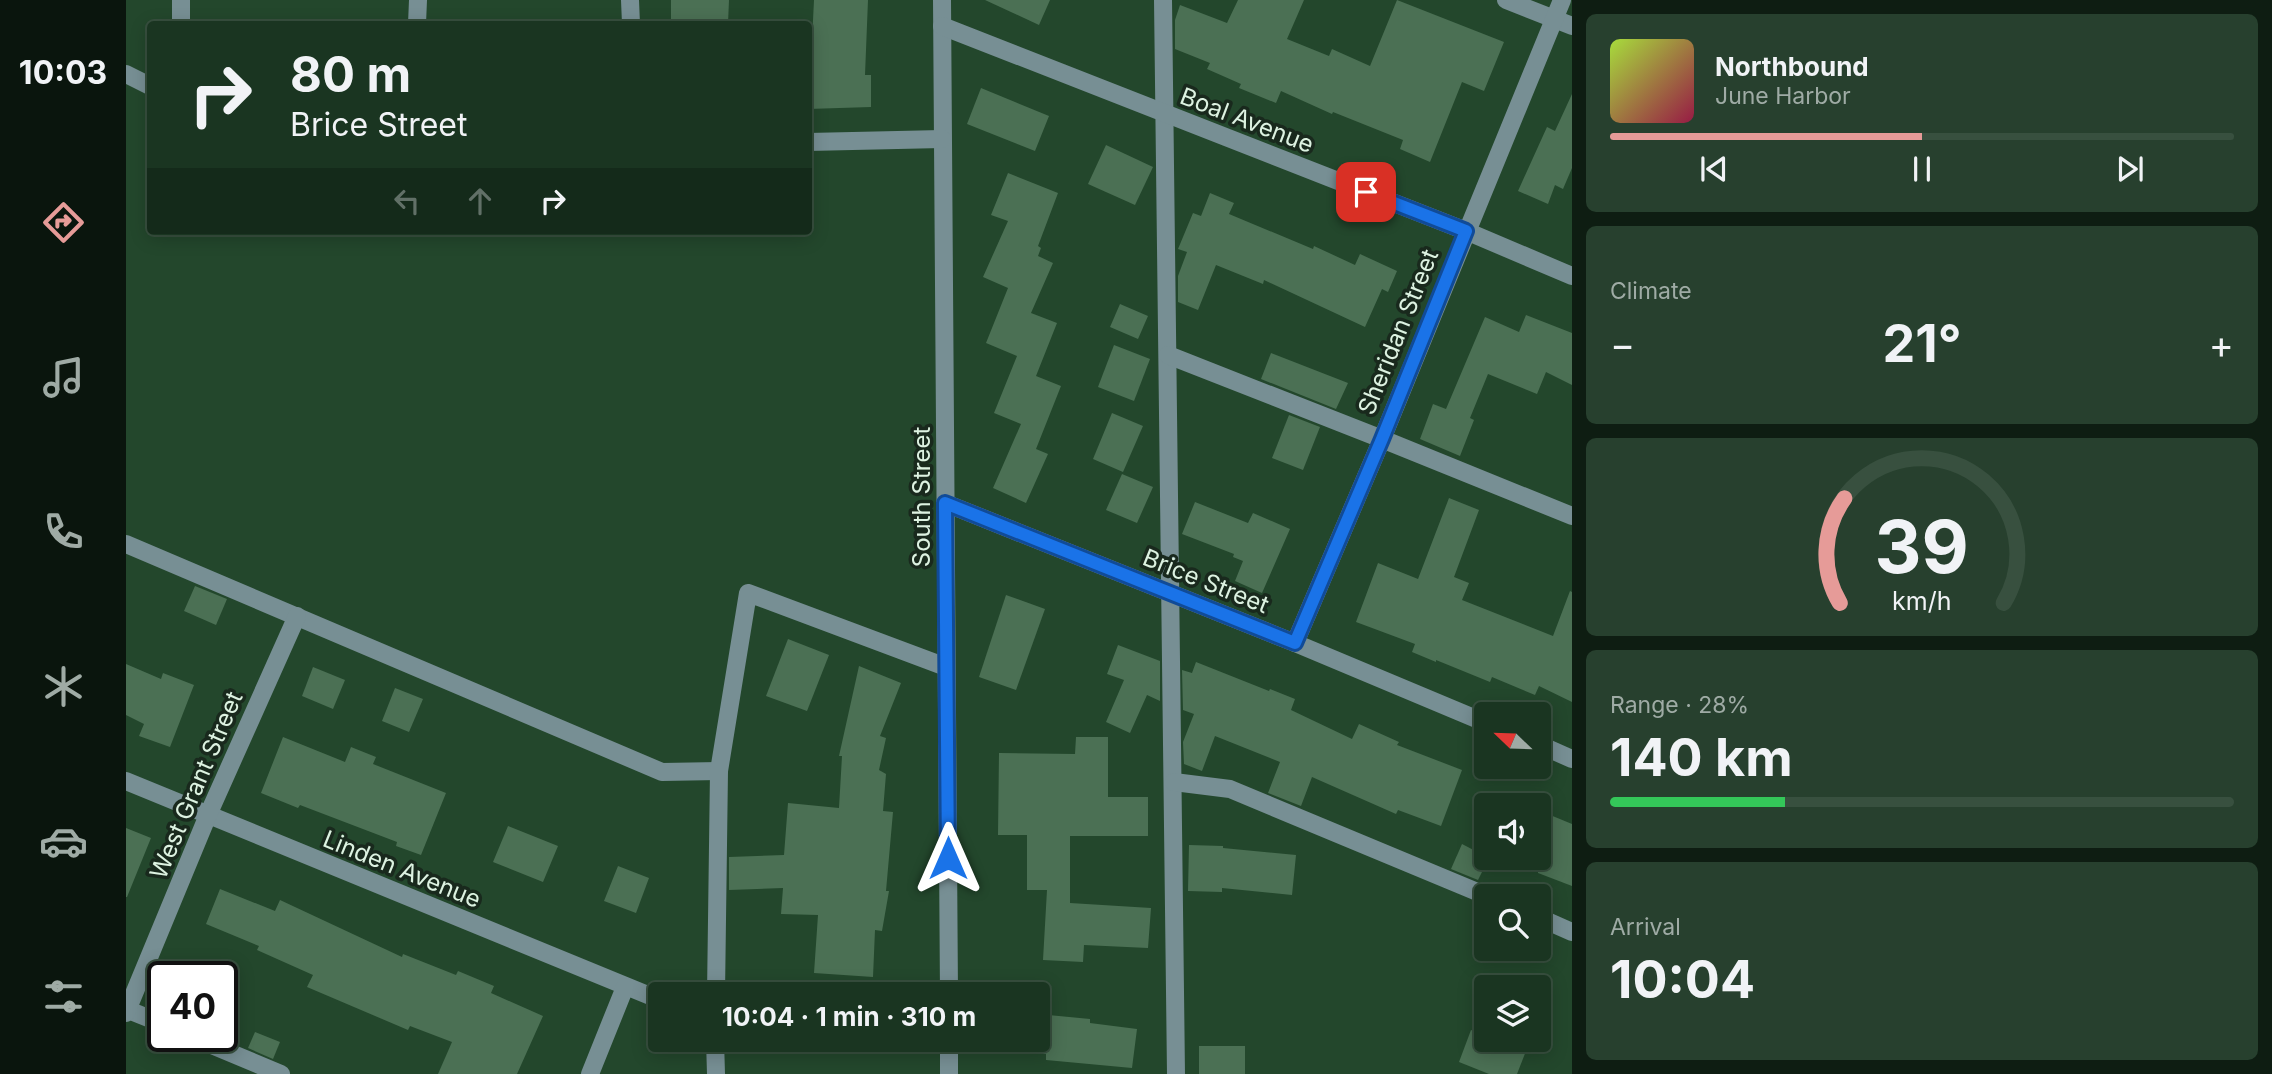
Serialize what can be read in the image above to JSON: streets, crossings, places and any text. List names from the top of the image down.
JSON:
{
  "streets": {
    "street": [
      "Boal Avenue",
      "Sheridan Street",
      "South Street",
      "Brice Street",
      "West Grant Street",
      "Linden Avenue"
    ]
  },
  "crossings": [
    ["Boal Avenue", "Sheridan Street"],
    ["Boal Avenue", "South Street"],
    ["Sheridan Street", "Brice Street"],
    ["South Street", "Brice Street"],
    ["West Grant Street", "Linden Avenue"]
  ],
  "north": "top left",
  "page": {
    "tabs": "10:03",
    "turn": ["80 m", "Brice Street"],
    "song": ["Northbound", "June Harbor"],
    "tile": [
      "Climate",
      ["Range · 28%", "140 km"],
      ["Arrival", "10:04"]
    ],
    "heat": ["−", "21°", "+"],
    "limit": "40",
    "trip": "10:04 · 1 min · 310 m",
    "gauge": ["39", "km/h"]
  }
}
